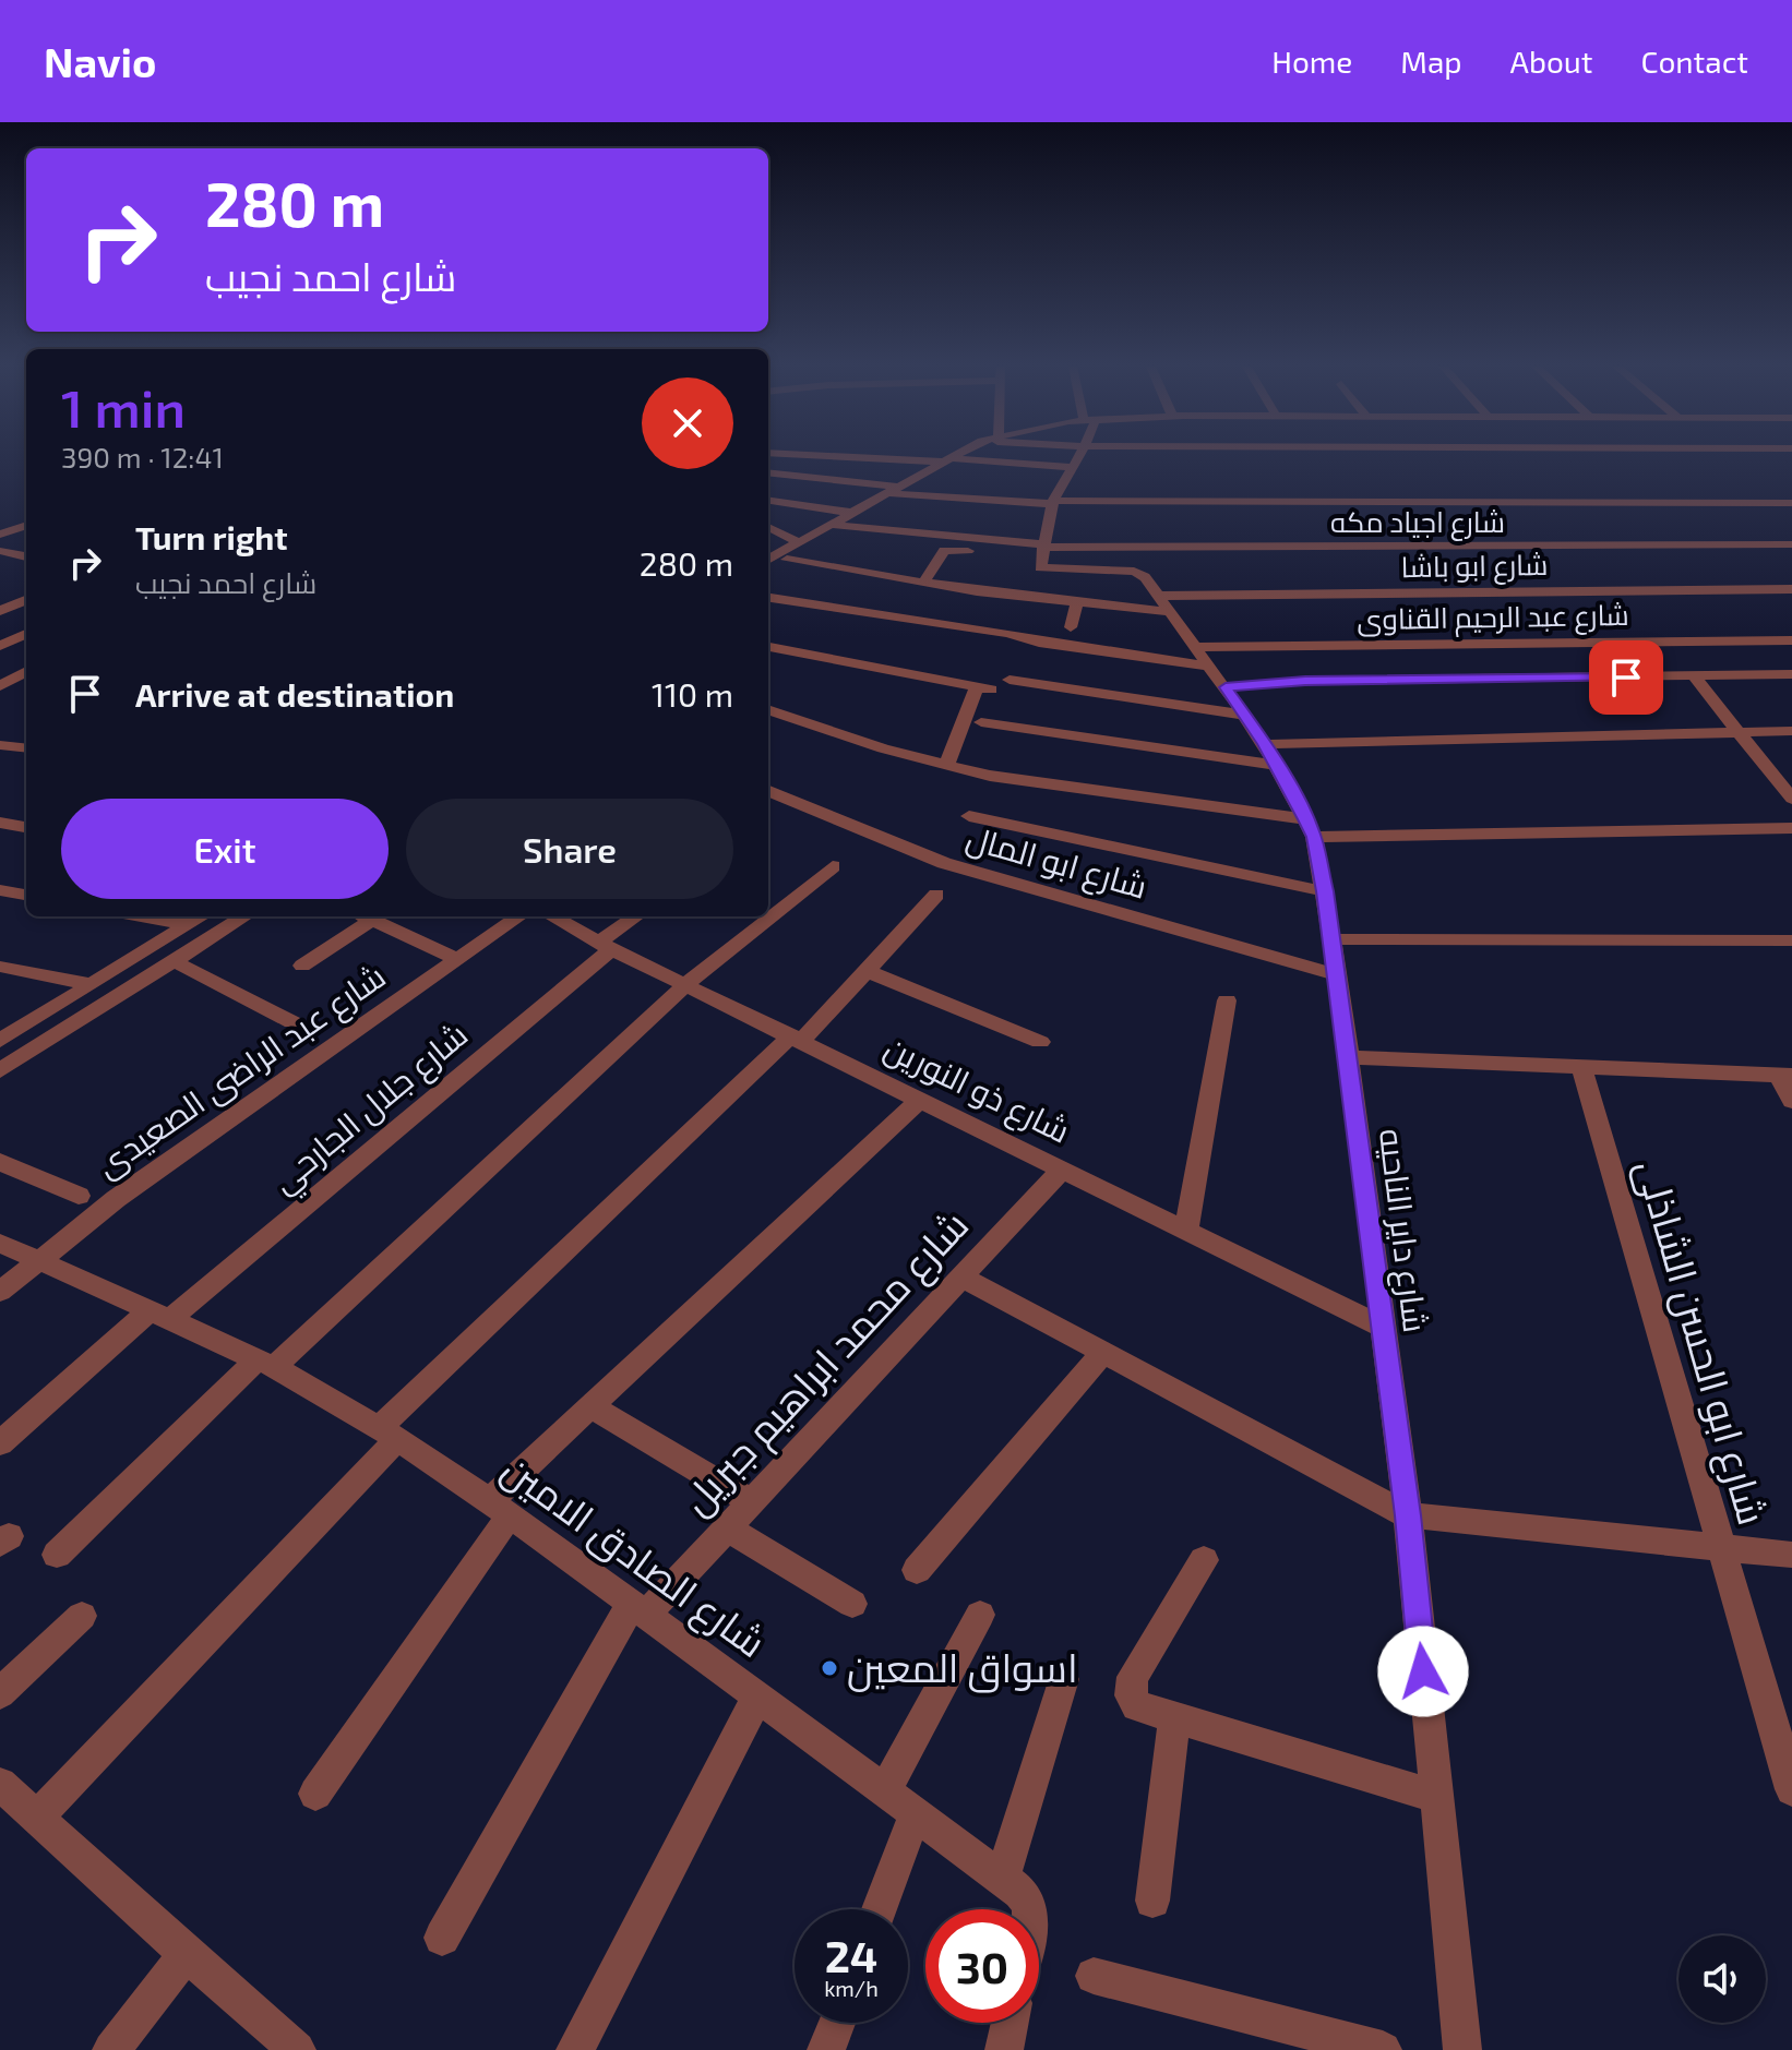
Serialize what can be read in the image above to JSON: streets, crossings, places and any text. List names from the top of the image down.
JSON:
{
  "streets": {
    "street": [
      "شارع اجياد مكه",
      "شارع ابو باشا",
      "شارع عبد الرحيم القناوى",
      "شارع ابو المال",
      "شارع عبد الراضى الصعيدى",
      "شارع ذو النورين",
      "شارع جلال الجارحي",
      "شارع داير الناحيه",
      "شارع ابو الحسن الشاذلى",
      "شارع محمد ابراهيم جبريل",
      "شارع الصادق الامين"
    ]
  },
  "crossings": [
    ["شارع اجياد مكه", "شارع داير الناحيه"],
    ["شارع ابو باشا", "شارع داير الناحيه"],
    ["شارع عبد الرحيم القناوى", "شارع داير الناحيه"],
    ["شارع ابو المال", "شارع داير الناحيه"],
    ["شارع عبد الراضى الصعيدى", "شارع الصادق الامين"],
    ["شارع ذو النورين", "شارع جلال الجارحي"],
    ["شارع ذو النورين", "شارع داير الناحيه"],
    ["شارع ذو النورين", "شارع محمد ابراهيم جبريل"],
    ["شارع جلال الجارحي", "شارع الصادق الامين"],
    ["شارع محمد ابراهيم جبريل", "شارع الصادق الامين"]
  ],
  "places": ["اسواق المعين"],
  "page": {
    "header": "Navio",
    "nav": [
      "Home",
      "Map",
      "About",
      "Contact"
    ],
    "turn": ["280 m", "شارع احمد نجيب"],
    "heading": ["1 min", "390 m · 12:41"],
    "list": [
      {
        "name": "Turn right",
        "note": "شارع احمد نجيب",
        "value": "280 m"
      },
      {
        "name": "Arrive at destination",
        "value": "110 m"
      }
    ],
    "buttons": ["Exit", "Share"],
    "speed": "24 km/h",
    "limit": "30"
  }
}
